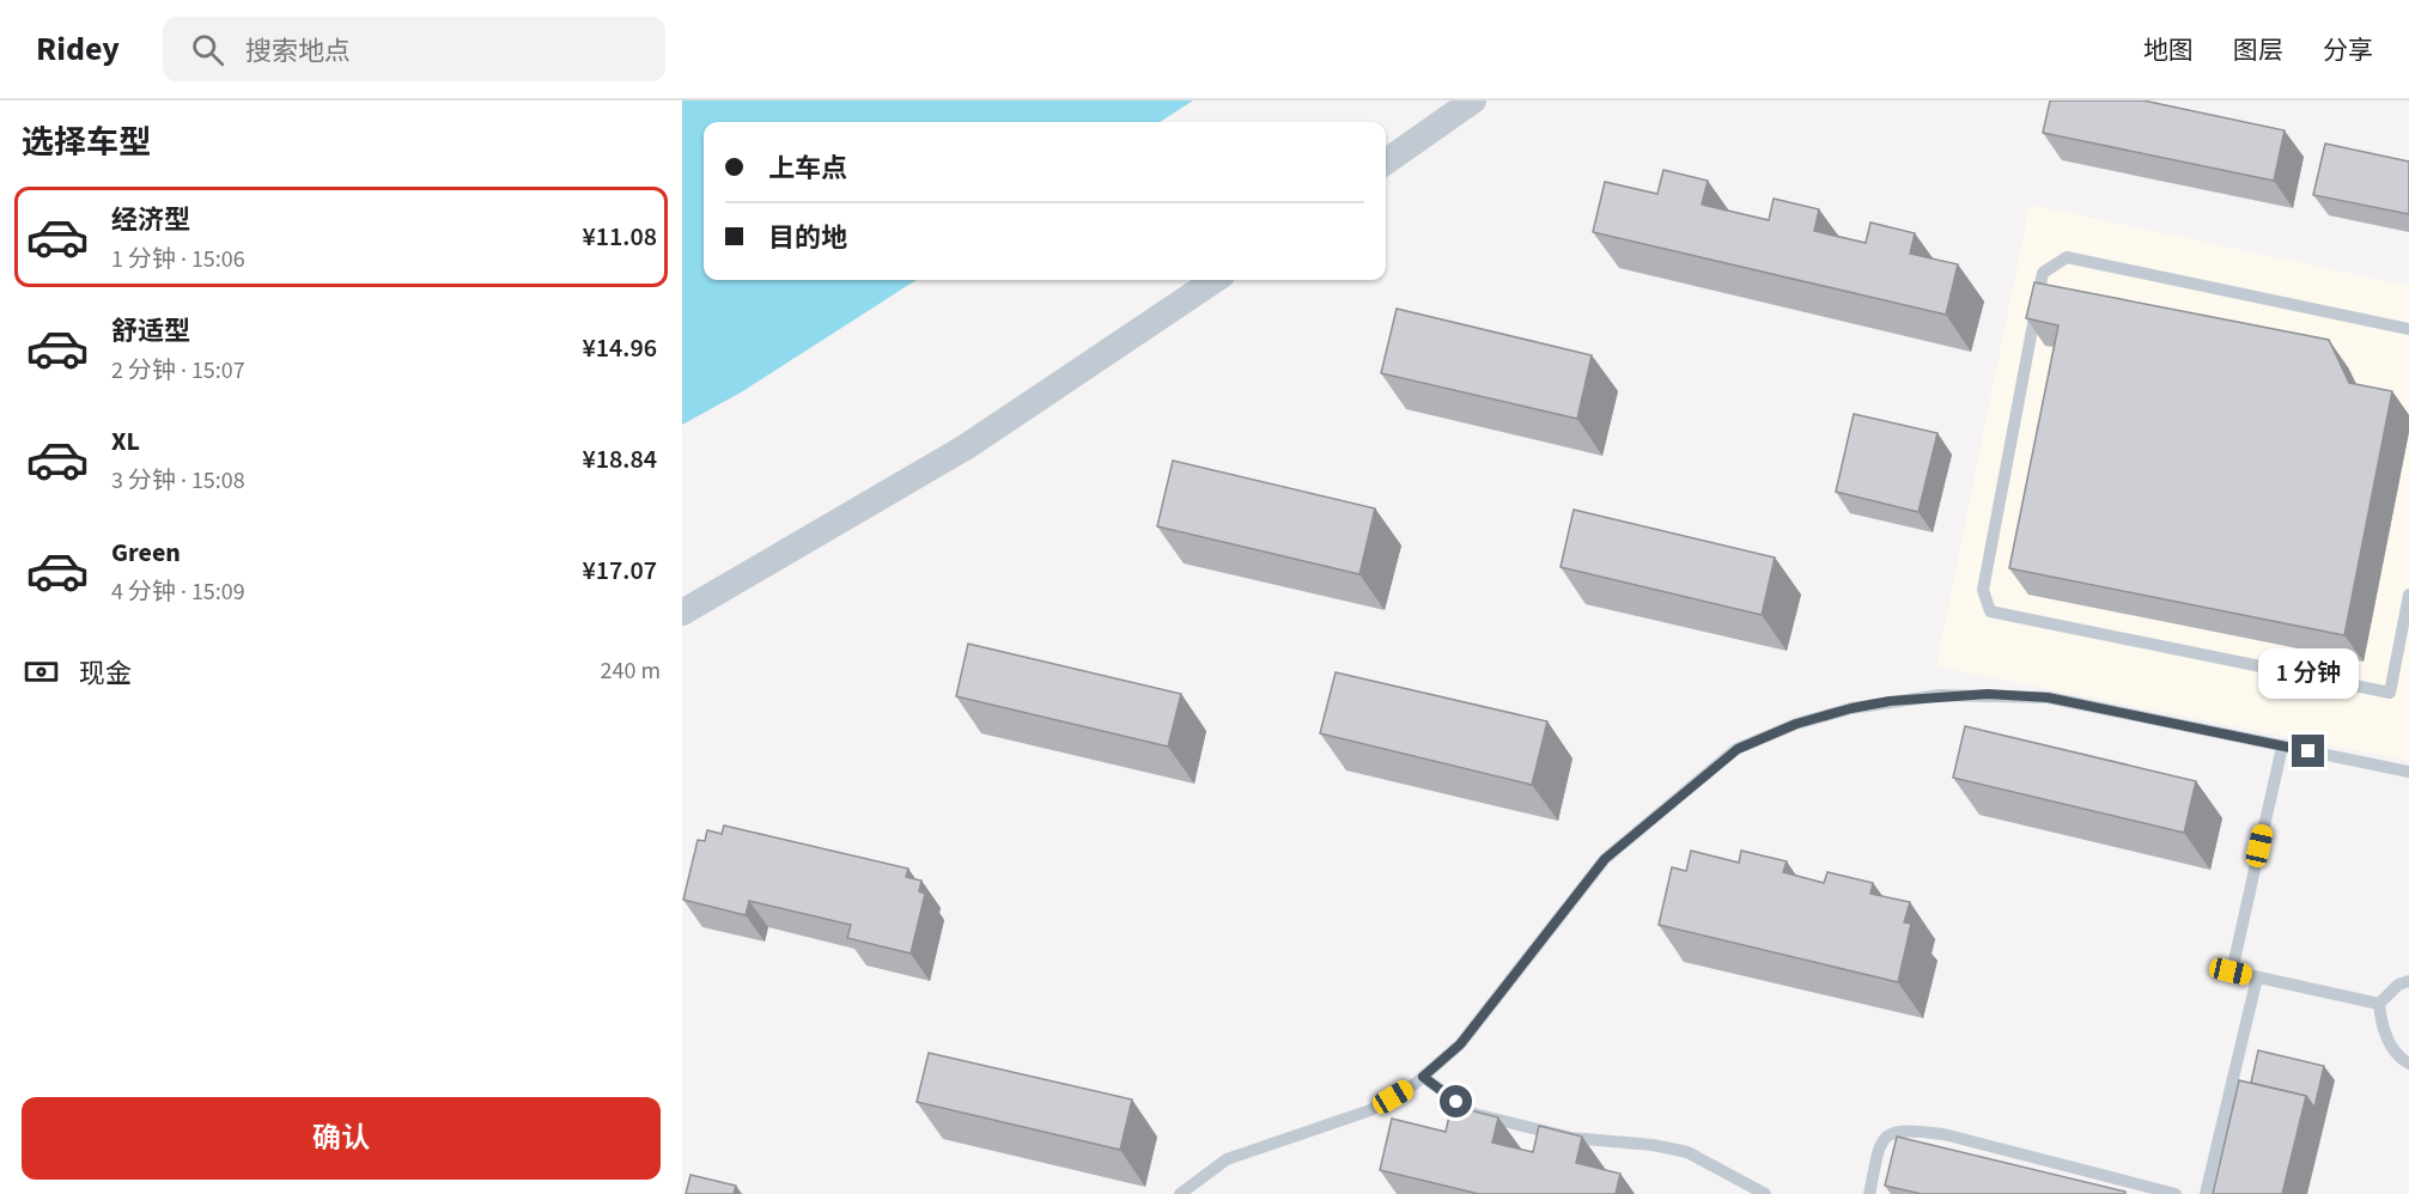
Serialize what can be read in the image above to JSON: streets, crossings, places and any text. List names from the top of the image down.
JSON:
{
  "page": {
    "header": "Ridey",
    "search": "搜索地点",
    "nav": ["地图", "图层", "分享"],
    "heading": "选择车型",
    "banner": ["上车点", "目的地"],
    "list": [
      {
        "name": "经济型",
        "note": "1 分钟 · 15:06",
        "value": "¥11.08"
      },
      {
        "name": "舒适型",
        "note": "2 分钟 · 15:07",
        "value": "¥14.96"
      },
      {
        "name": "XL",
        "note": "3 分钟 · 15:08",
        "value": "¥18.84"
      },
      {
        "name": "Green",
        "note": "4 分钟 · 15:09",
        "value": "¥17.07"
      }
    ],
    "pay": ["现金", "240 m"],
    "bubble": "1 分钟",
    "buttons": "确认"
  }
}
